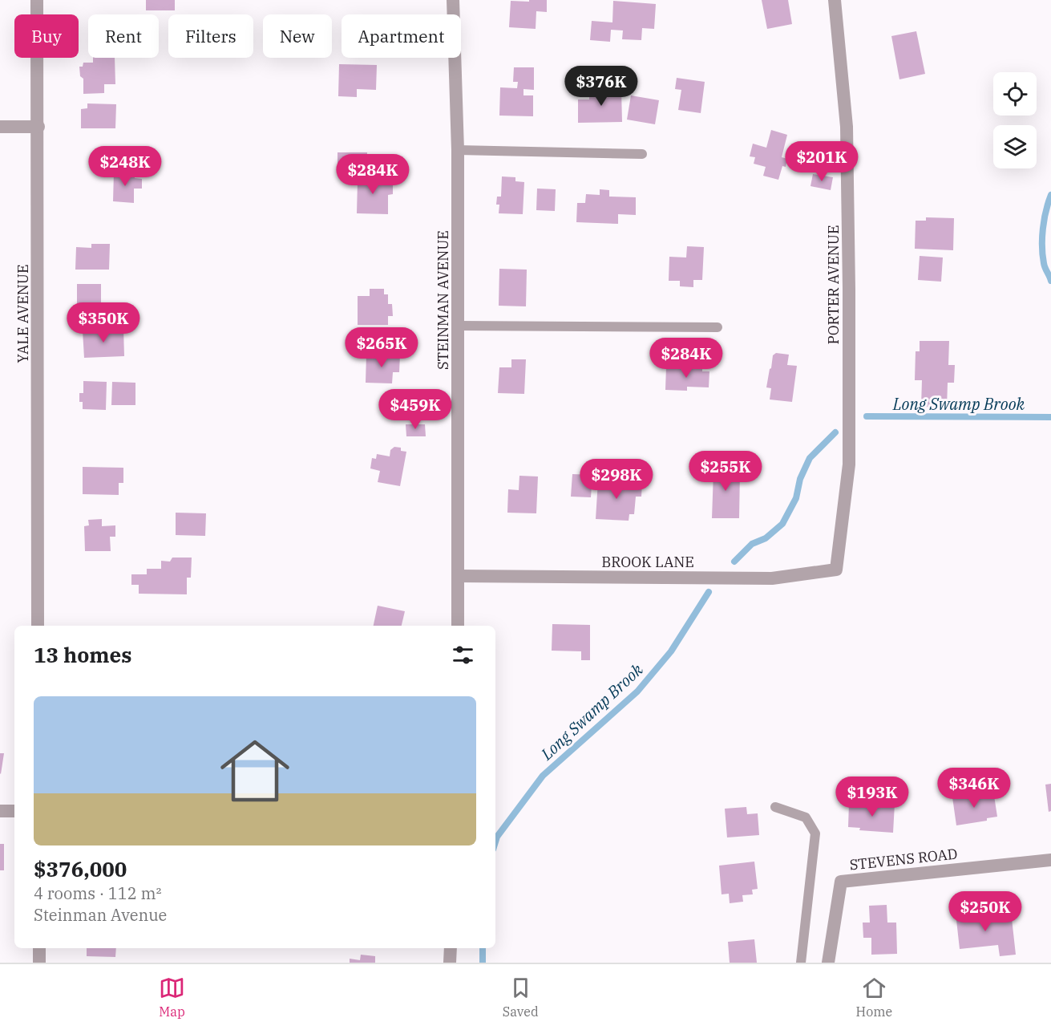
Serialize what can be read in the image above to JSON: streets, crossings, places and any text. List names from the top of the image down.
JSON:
{
  "streets": {
    "street": [
      "PORTER AVENUE",
      "STEINMAN AVENUE",
      "YALE AVENUE",
      "BROOK LANE",
      "STEVENS ROAD"
    ]
  },
  "crossings": [
    ["PORTER AVENUE", "BROOK LANE"],
    ["STEINMAN AVENUE", "BROOK LANE"]
  ],
  "water": ["Long Swamp Brook"],
  "page": {
    "chip": [
      "Buy",
      "Rent",
      "Filters",
      "New",
      "Apartment"
    ],
    "price": [
      "$376K",
      "$201K",
      "$248K",
      "$284K",
      "$350K",
      "$265K",
      "$284K",
      "$459K",
      "$255K",
      "$298K",
      "$346K",
      "$193K",
      "$250K"
    ],
    "heading": "13 homes",
    "list": [
      {
        "name": "$376,000",
        "note": "4 rooms · 112 m² · Steinman Avenue"
      }
    ],
    "tabs": ["Map", "Saved", "Home"]
  }
}
